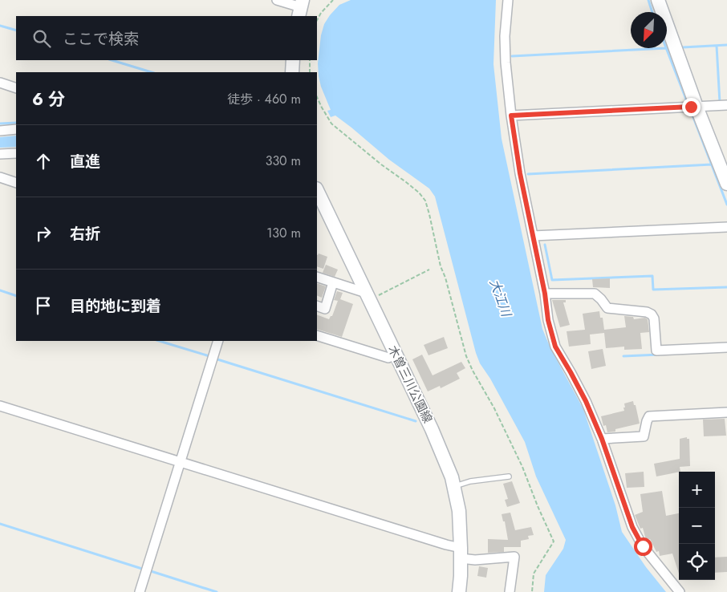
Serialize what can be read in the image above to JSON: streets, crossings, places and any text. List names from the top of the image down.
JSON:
{
  "streets": {
    "main road": ["木曽三川公園線"]
  },
  "water": ["大江川"],
  "north": "bottom left",
  "page": {
    "search": "ここで検索",
    "heading": ["6 分", "徒歩 · 460 m"],
    "list": [
      ["直進", "330 m"],
      ["右折", "130 m"],
      "目的地に到着"
    ],
    "map_buttons": ["+", "−"]
  }
}
